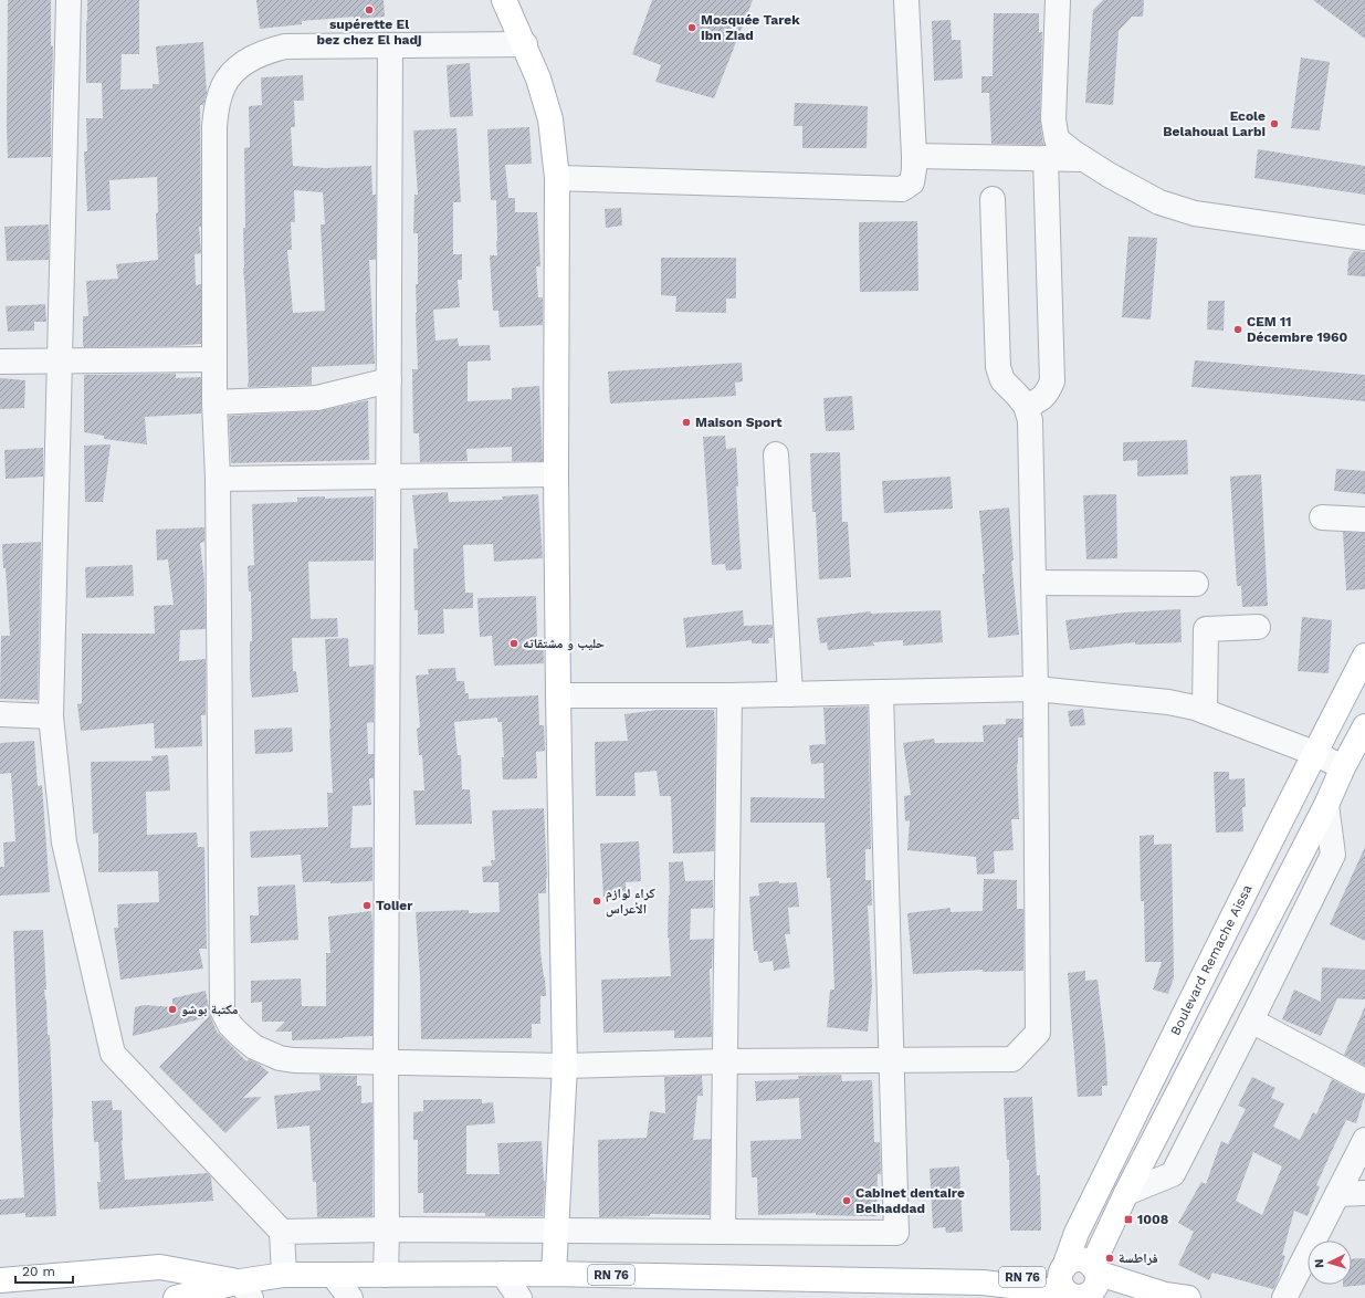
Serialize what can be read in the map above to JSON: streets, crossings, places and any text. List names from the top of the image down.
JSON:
{
  "streets": {
    "main road": ["Boulevard Remache Aissa", "RN 76"]
  },
  "crossings": [
    ["Boulevard Remache Aissa", "RN 76"]
  ],
  "places": {
    "other": [
      "supérette El bez chez El hadj",
      "Mosquée Tarek Ibn Ziad",
      "Ecole Belahoual Larbi",
      "CEM 11 Décembre 1960",
      "Maison Sport",
      "حليب و مشتقاته",
      "كراء لوازم الأعراس",
      "Tolier",
      "مكتبة بوشو",
      "Cabinet dentaire Belhaddad",
      "فراطسة"
    ],
    "transit": ["1008"]
  },
  "scale_bar": "20 m",
  "north": "left"
}
